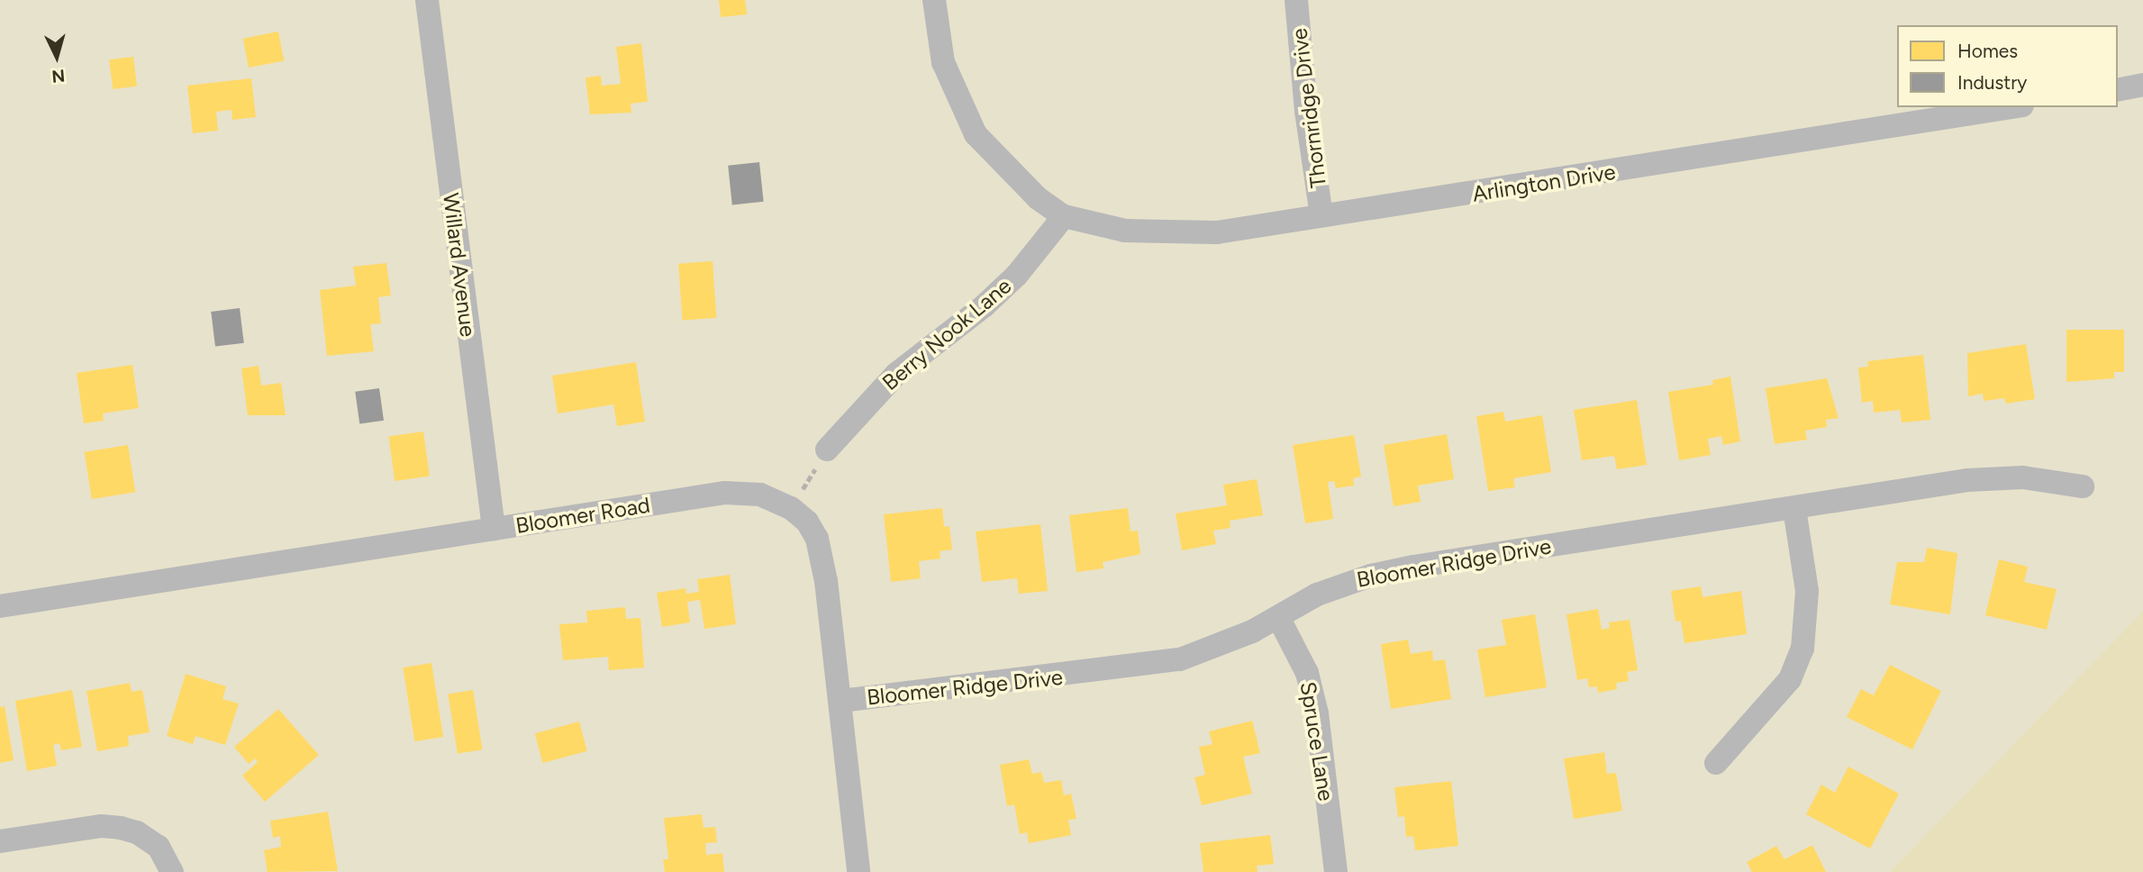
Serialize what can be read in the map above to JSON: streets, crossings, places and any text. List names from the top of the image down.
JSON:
{
  "streets": {
    "street": [
      "Thornridge Drive",
      "Arlington Drive",
      "Willard Avenue",
      "Berry Nook Lane",
      "Bloomer Road",
      "Bloomer Ridge Drive",
      "Spruce Lane"
    ]
  },
  "crossings": [
    ["Thornridge Drive", "Arlington Drive"],
    ["Arlington Drive", "Berry Nook Lane"],
    ["Willard Avenue", "Bloomer Road"],
    ["Bloomer Road", "Bloomer Ridge Drive"],
    ["Bloomer Ridge Drive", "Spruce Lane"]
  ],
  "legend": ["Homes", "Industry"],
  "north": "bottom"
}
